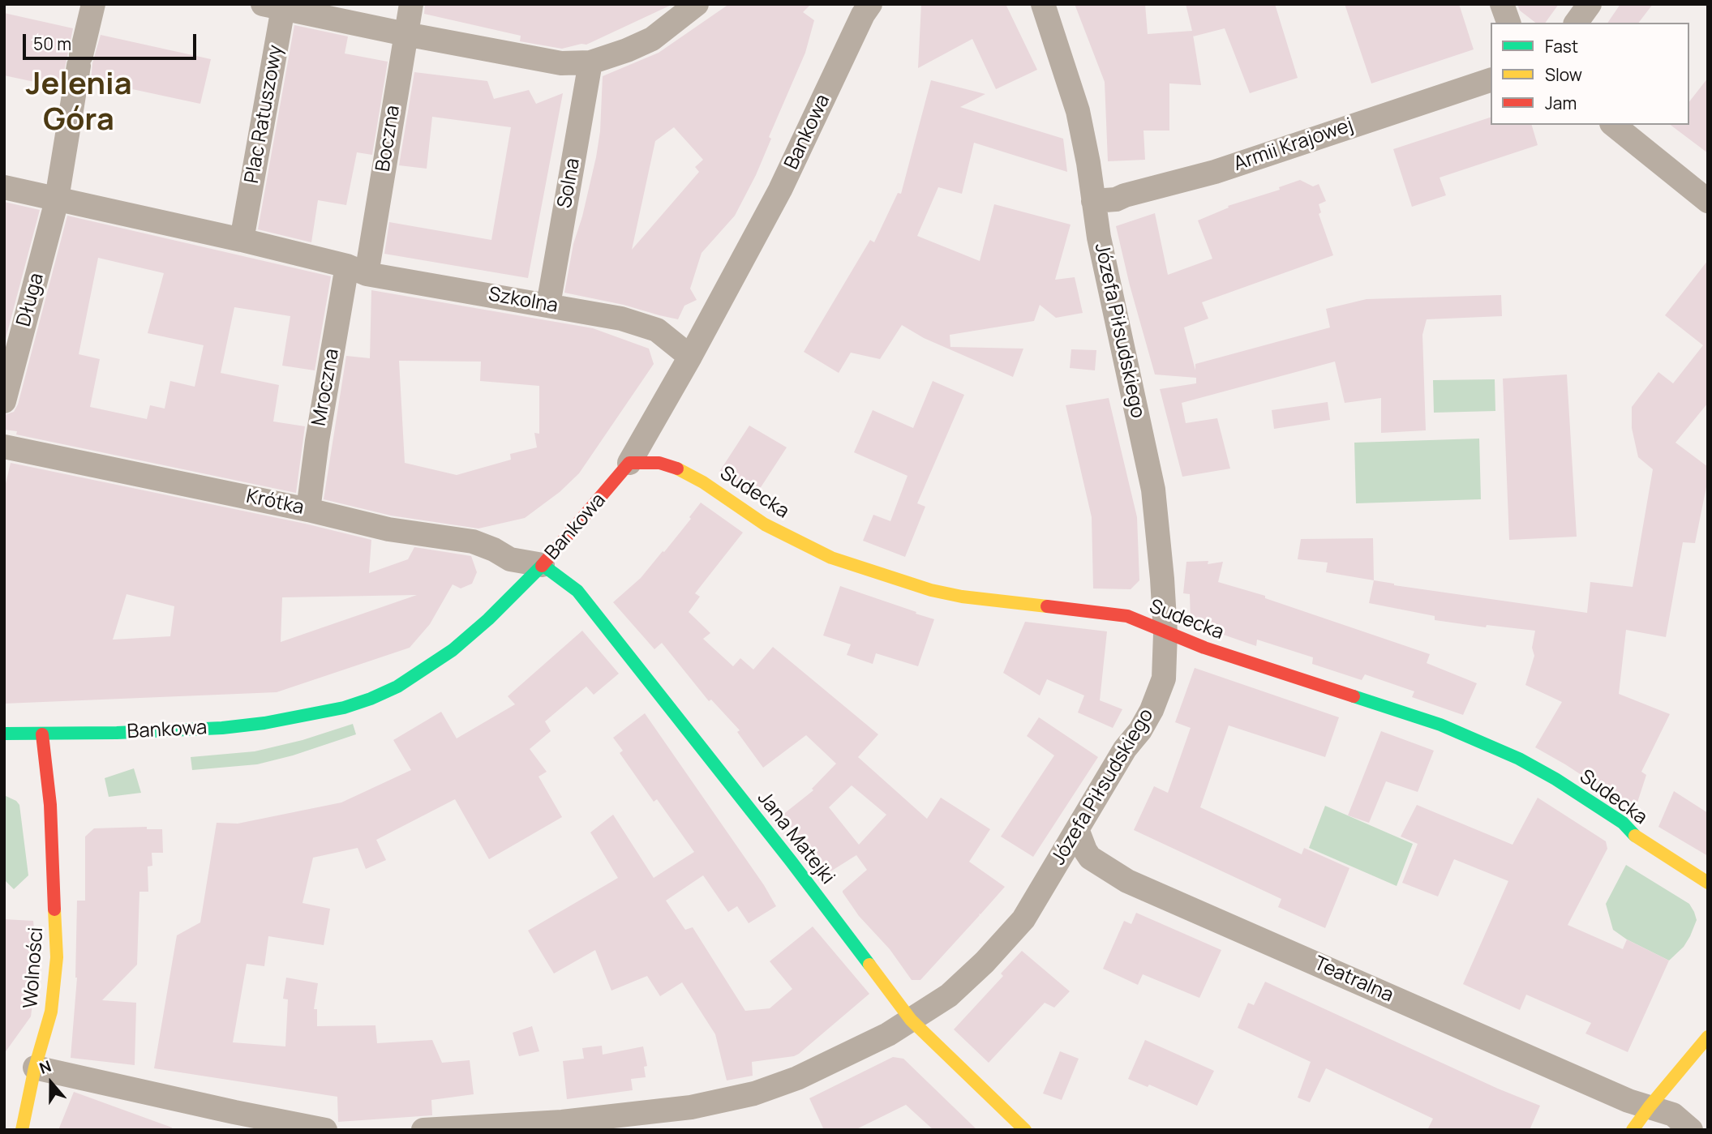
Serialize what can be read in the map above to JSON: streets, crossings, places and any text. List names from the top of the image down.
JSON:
{
  "streets": {
    "street": [
      "Plac Ratuszowy",
      "Bankowa",
      "Boczna",
      "Armii Krajowej",
      "Solna",
      "Długa",
      "Szkolna",
      "Józefa Piłsudskiego",
      "Mroczna",
      "Sudecka",
      "Krótka",
      "Jana Matejki",
      "Wolności",
      "Teatralna"
    ]
  },
  "crossings": [
    ["Bankowa", "Szkolna"],
    ["Bankowa", "Sudecka"],
    ["Bankowa", "Krótka"],
    ["Bankowa", "Jana Matejki"],
    ["Bankowa", "Wolności"],
    ["Boczna", "Szkolna"],
    ["Boczna", "Mroczna"],
    ["Armii Krajowej", "Józefa Piłsudskiego"],
    ["Solna", "Szkolna"],
    ["Szkolna", "Mroczna"],
    ["Józefa Piłsudskiego", "Sudecka"],
    ["Józefa Piłsudskiego", "Jana Matejki"],
    ["Józefa Piłsudskiego", "Teatralna"],
    ["Mroczna", "Krótka"],
    ["Krótka", "Jana Matejki"]
  ],
  "districts": ["Jelenia Góra"],
  "legend": ["Fast", "Slow", "Jam"],
  "scale_bar": "50 m",
  "north": "top"
}
